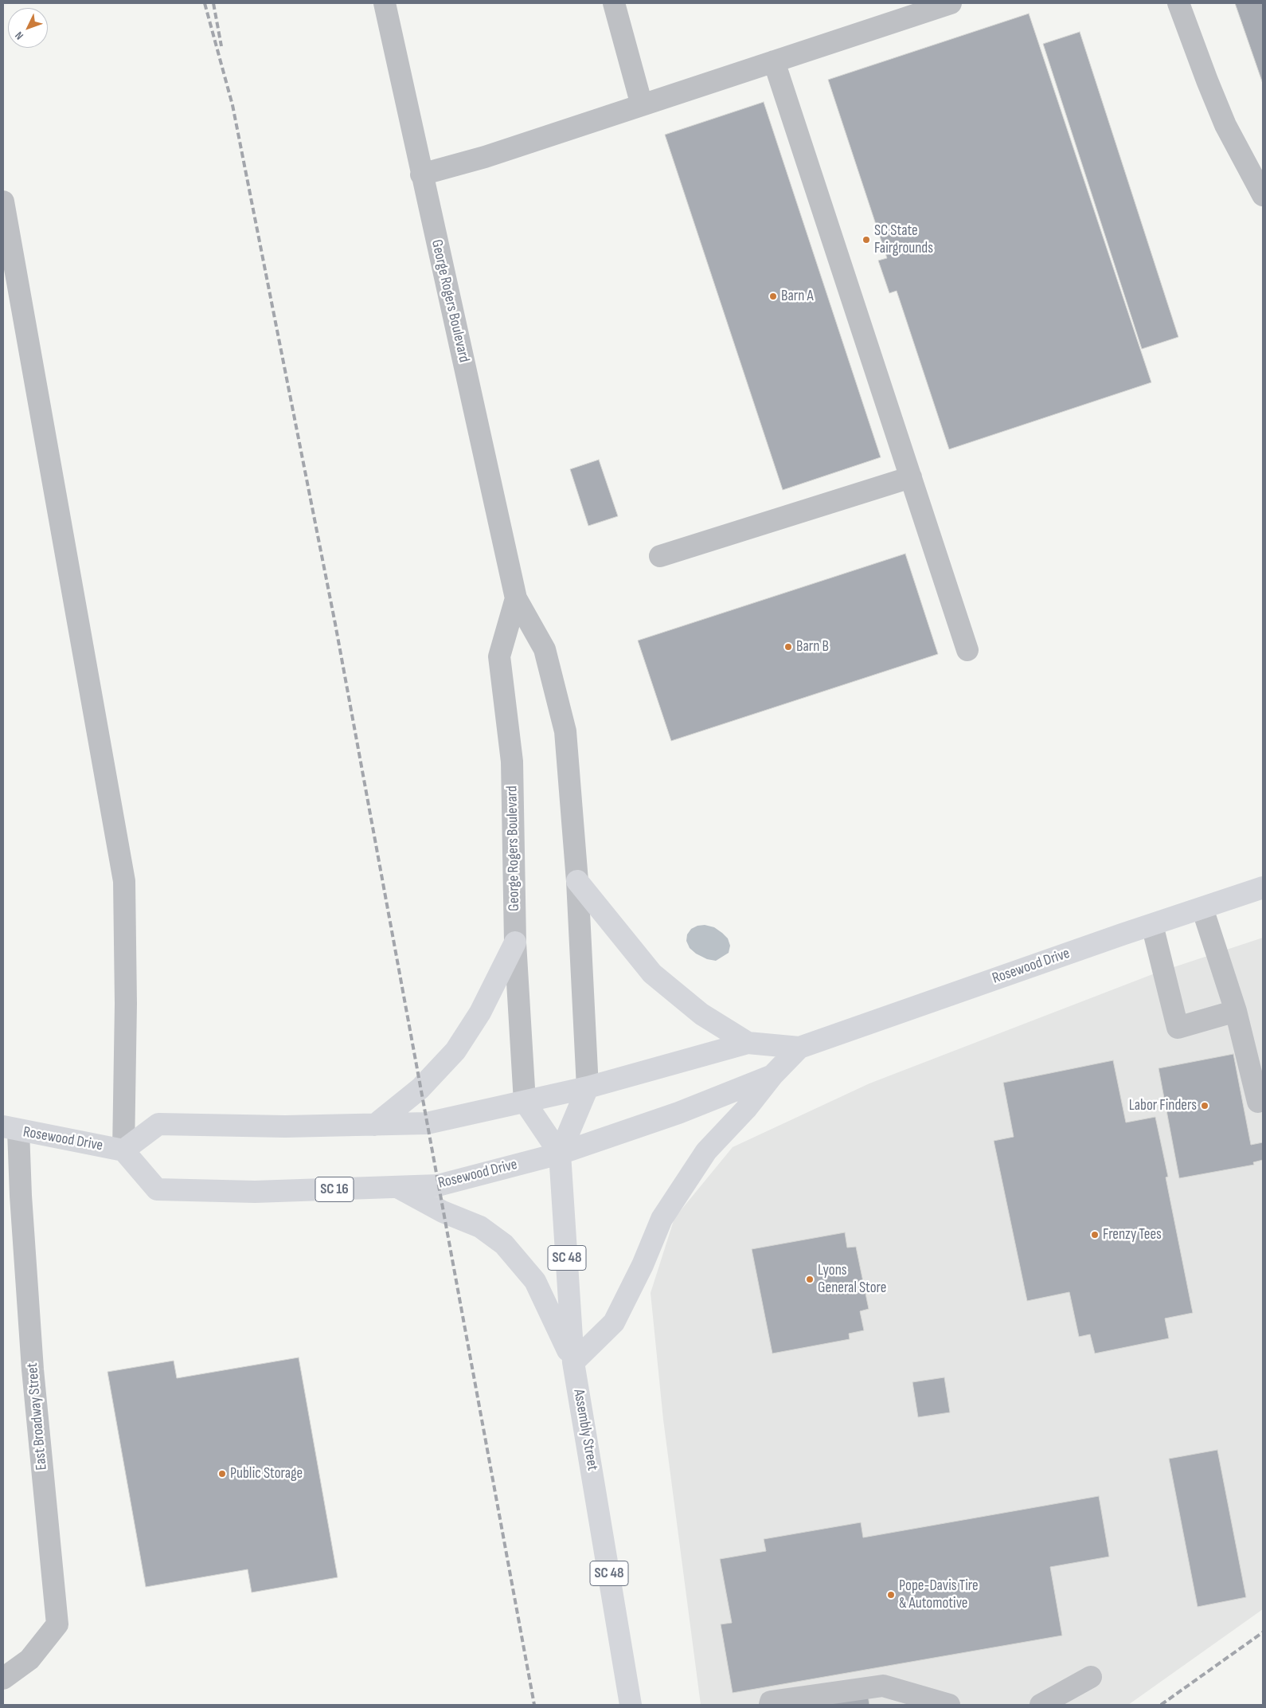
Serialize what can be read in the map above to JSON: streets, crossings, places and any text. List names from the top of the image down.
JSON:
{
  "streets": {
    "main road": [
      "Rosewood Drive",
      "SC 16",
      "SC 48",
      "Assembly Street"
    ],
    "street": ["George Rogers Boulevard", "East Broadway Street"]
  },
  "crossings": [
    ["George Rogers Boulevard", "Rosewood Drive"],
    ["George Rogers Boulevard", "Assembly Street"],
    ["Rosewood Drive", "East Broadway Street"],
    ["Rosewood Drive", "Assembly Street"]
  ],
  "places": [
    "SC State Fairgrounds",
    "Barn A",
    "Barn B",
    "Labor Finders",
    "Frenzy Tees",
    "Lyons General Store",
    "Public Storage",
    "Pope-Davis Tire & Automotive"
  ],
  "north": "bottom left"
}
